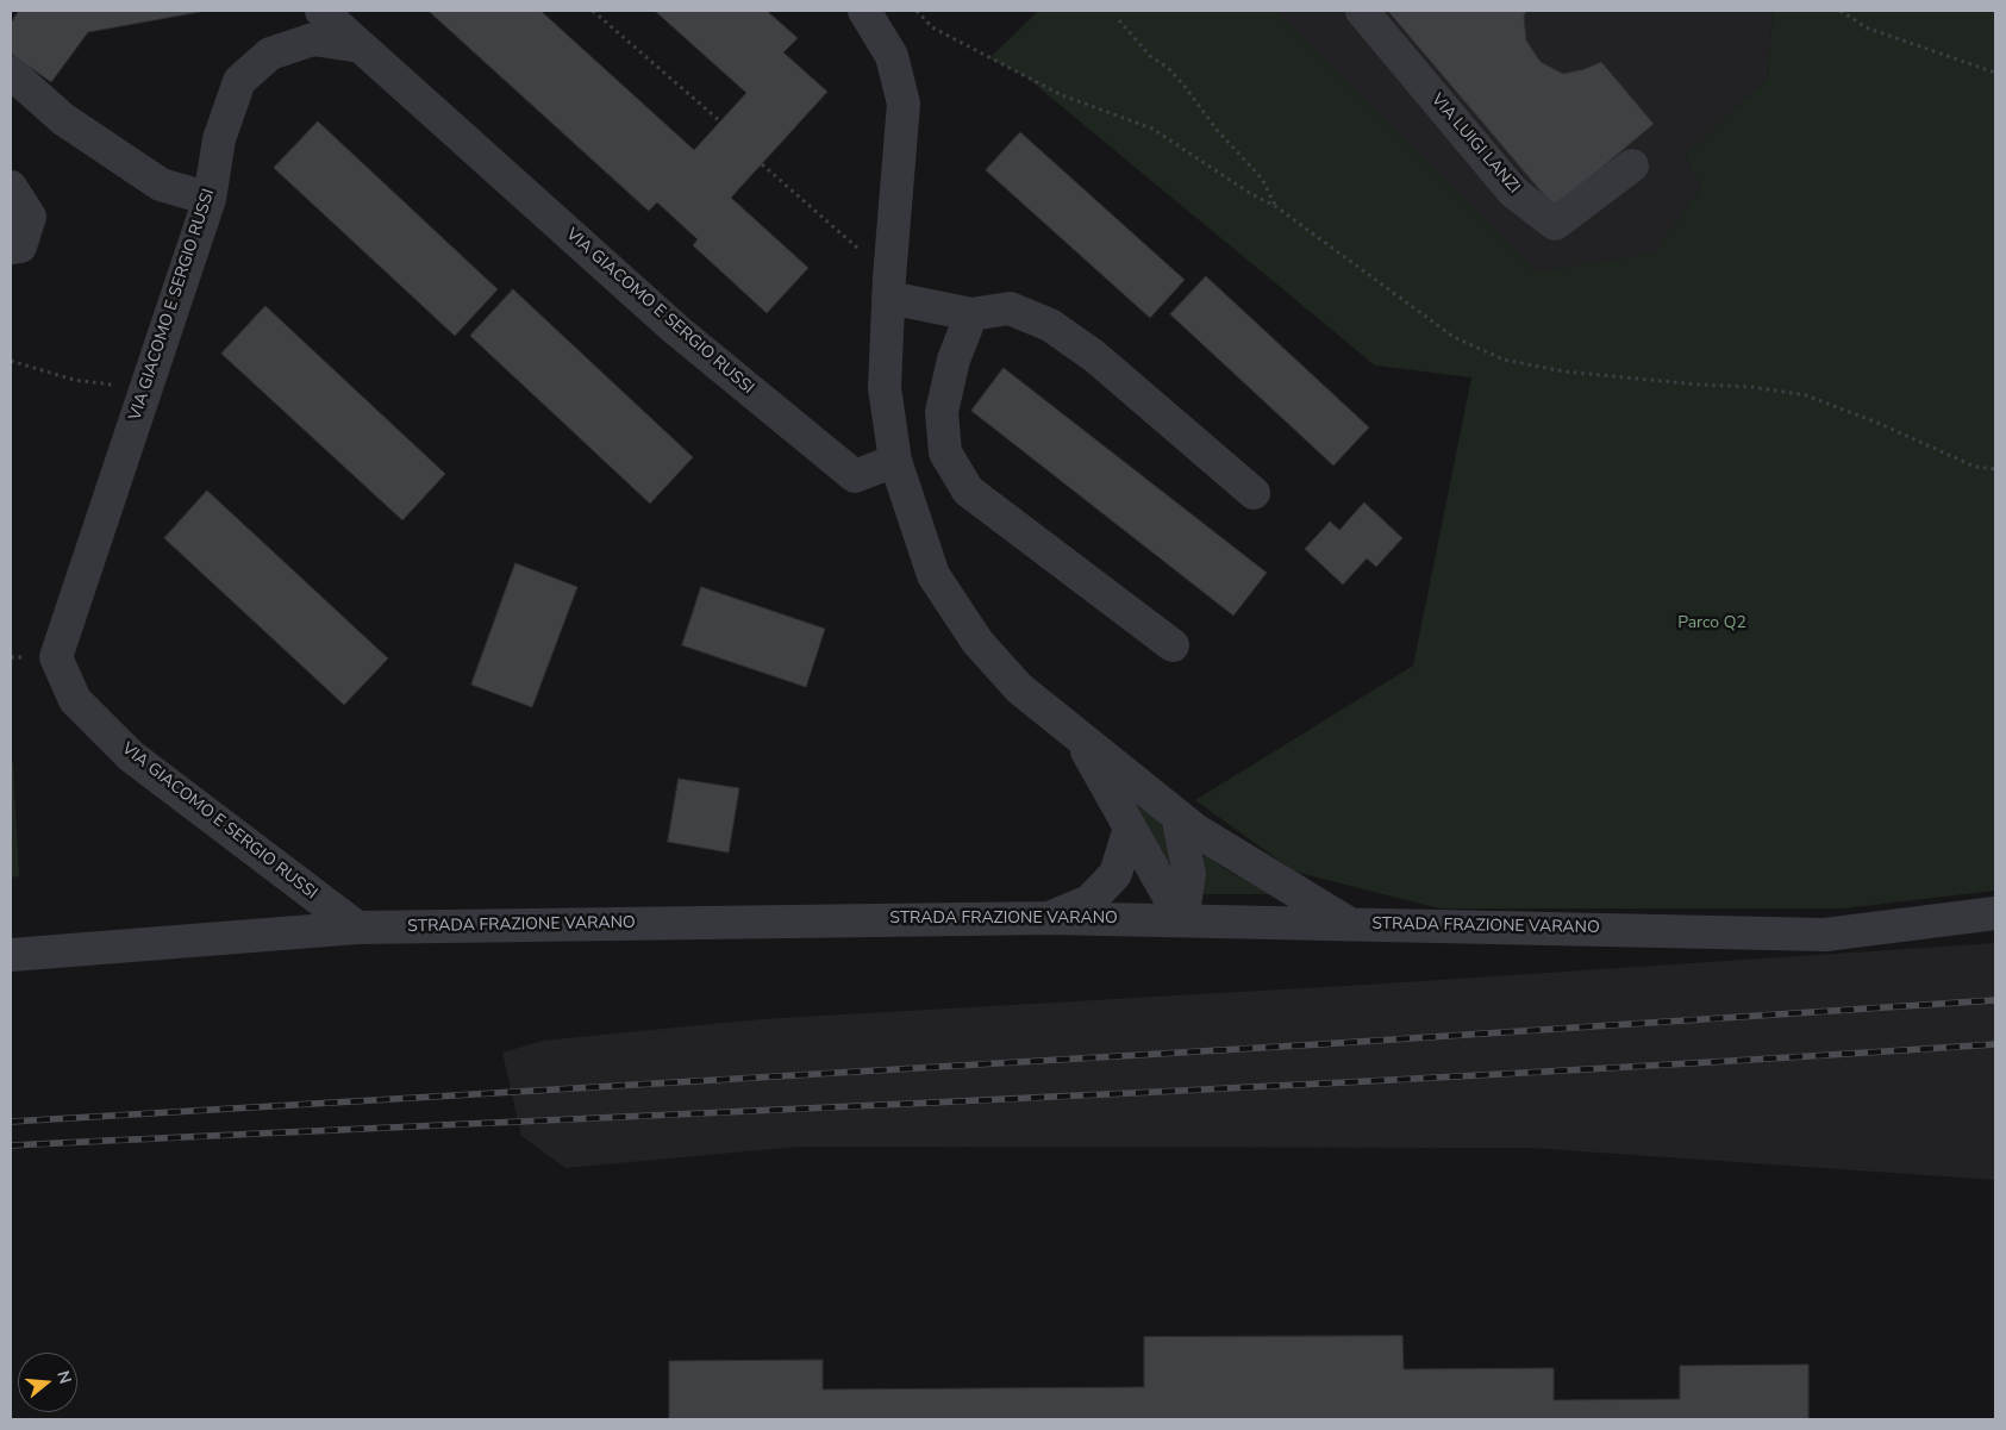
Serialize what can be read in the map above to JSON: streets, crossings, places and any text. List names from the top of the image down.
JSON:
{
  "streets": {
    "street": ["VIA LUIGI LANZI", "VIA GIACOMO E SERGIO RUSSI", "STRADA FRAZIONE VARANO"]
  },
  "crossings": [
    ["VIA GIACOMO E SERGIO RUSSI", "STRADA FRAZIONE VARANO"]
  ],
  "parks": ["Parco Q2"],
  "north": "right"
}
